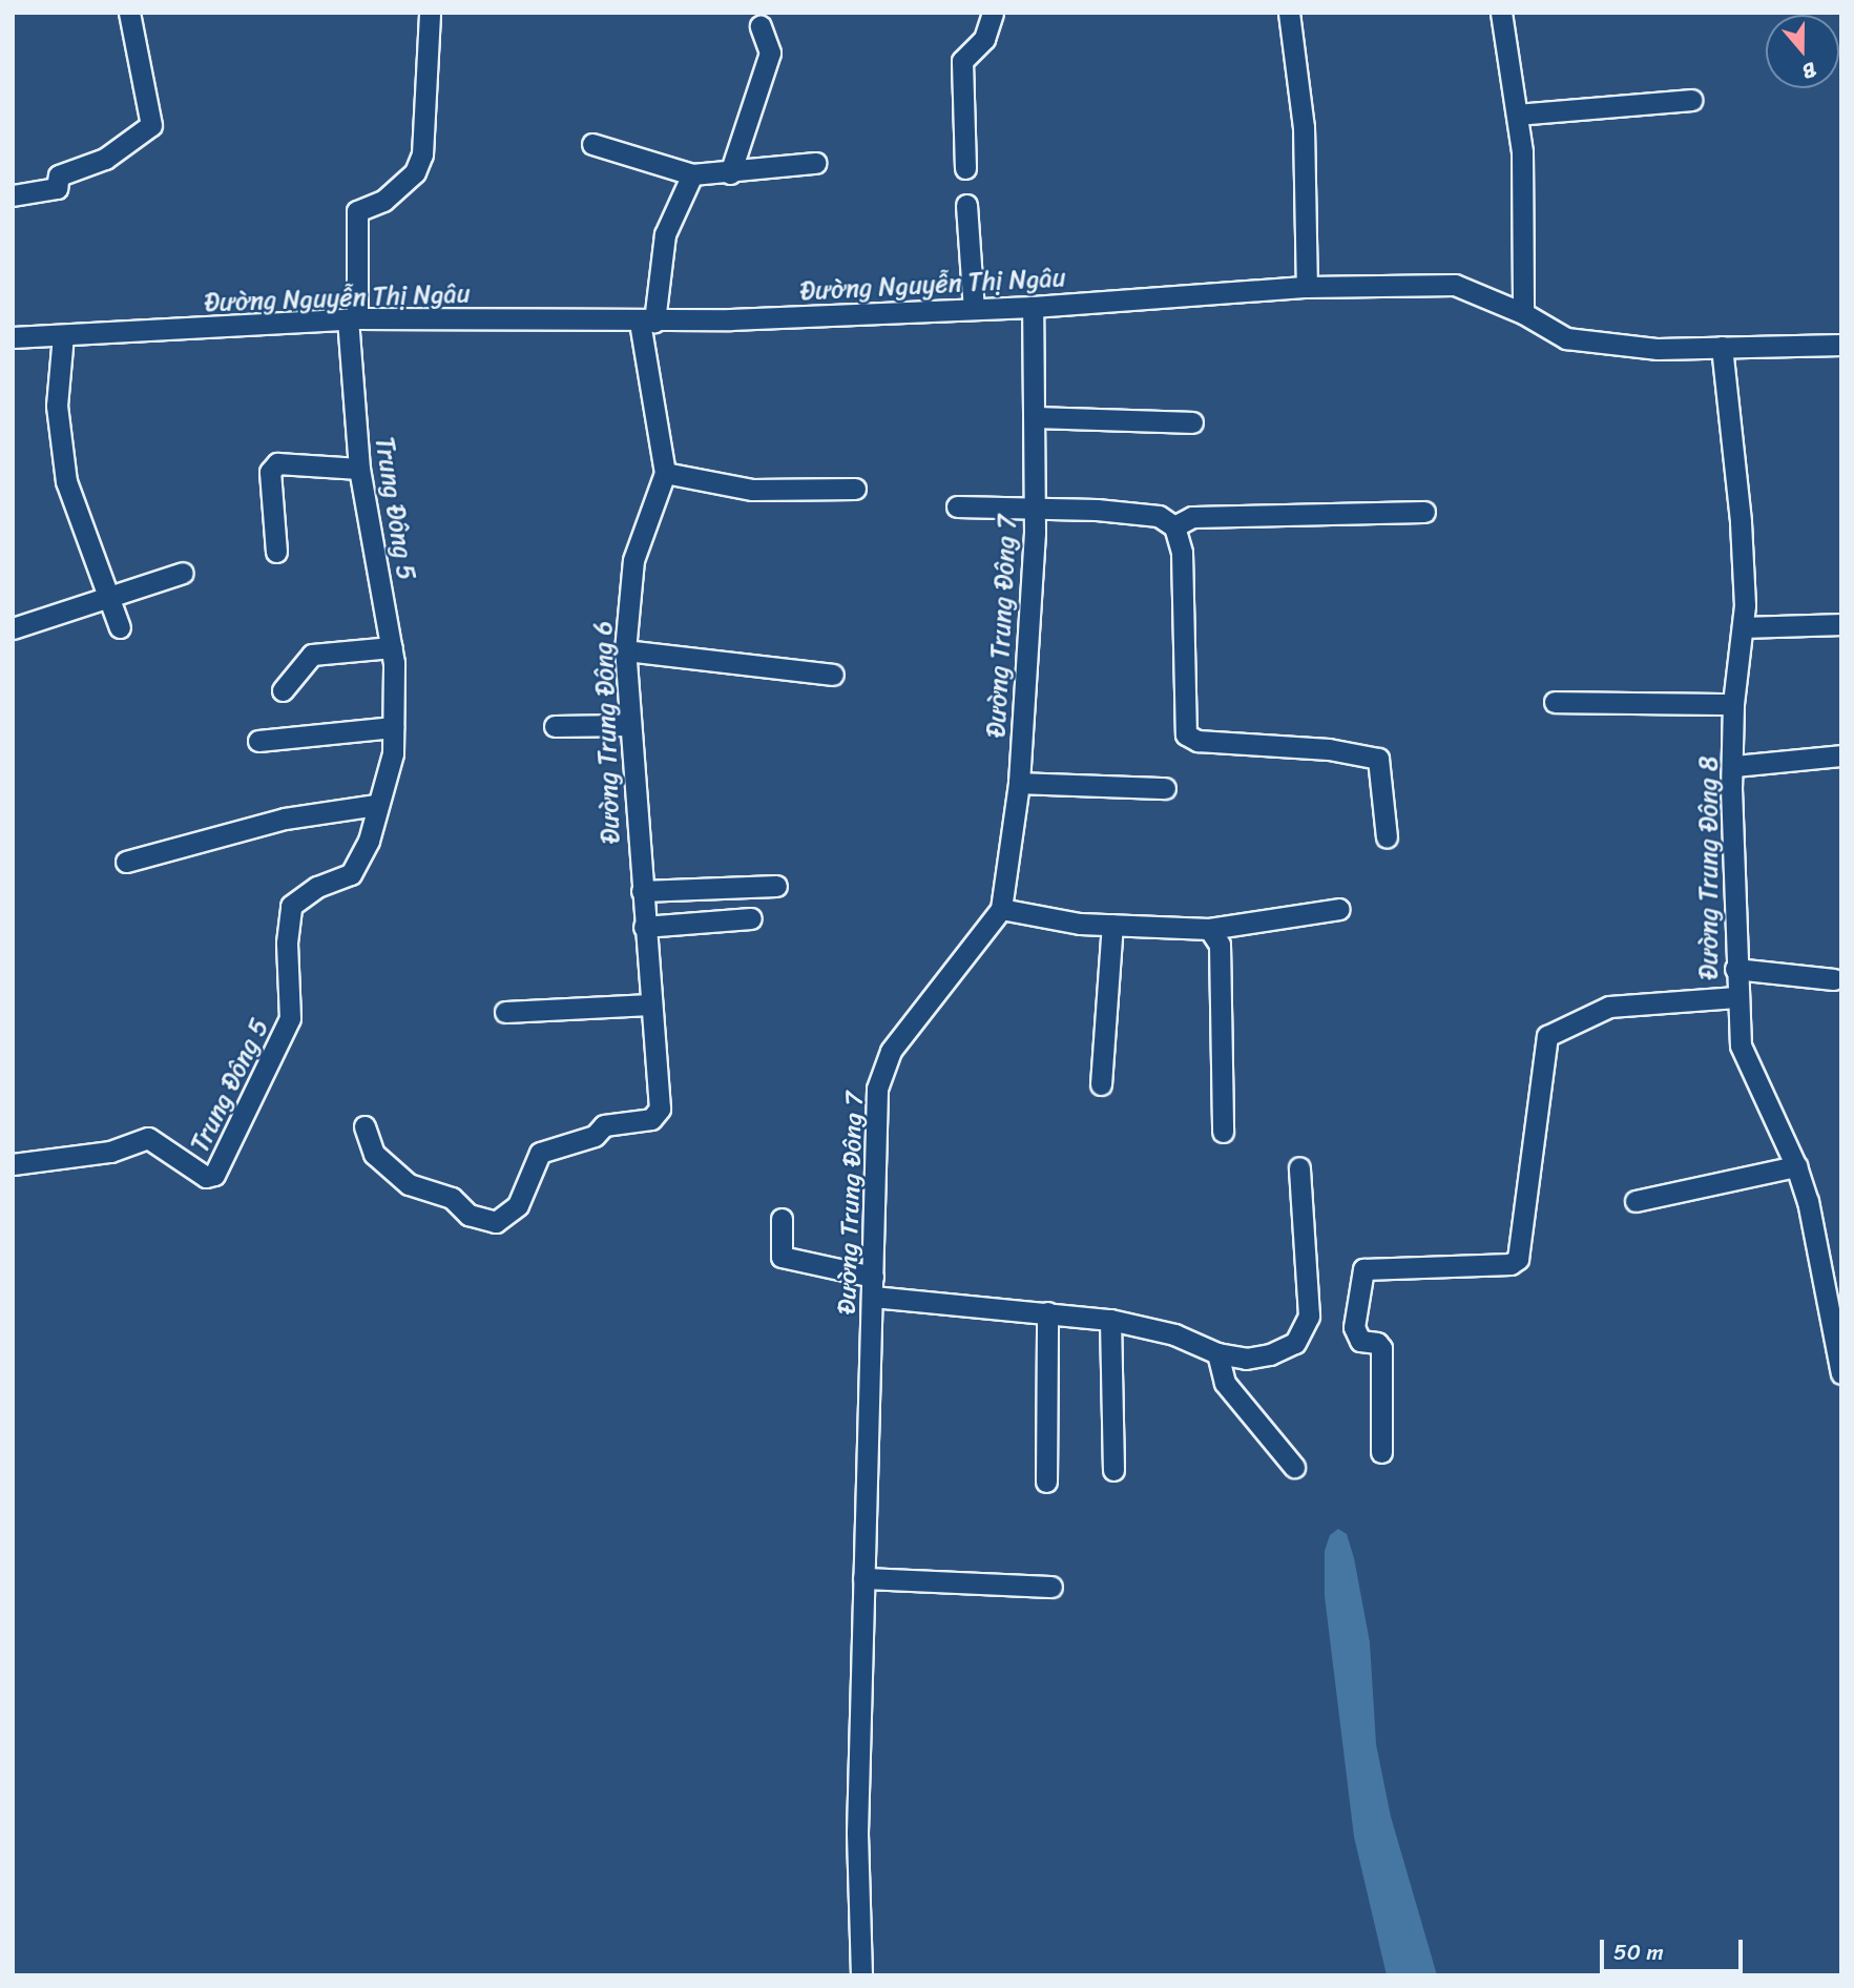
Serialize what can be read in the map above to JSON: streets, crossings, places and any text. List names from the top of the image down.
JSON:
{
  "streets": {
    "street": [
      "Đường Nguyễn Thị Ngâu",
      "Trung Đông 5",
      "Đường Trung Đông 7",
      "Đường Trung Đông 6",
      "Đường Trung Đông 8"
    ]
  },
  "crossings": [
    ["Đường Nguyễn Thị Ngâu", "Trung Đông 5"],
    ["Đường Nguyễn Thị Ngâu", "Đường Trung Đông 7"],
    ["Đường Nguyễn Thị Ngâu", "Đường Trung Đông 6"],
    ["Đường Nguyễn Thị Ngâu", "Đường Trung Đông 8"]
  ],
  "scale_bar": "50 m",
  "north": "bottom"
}
